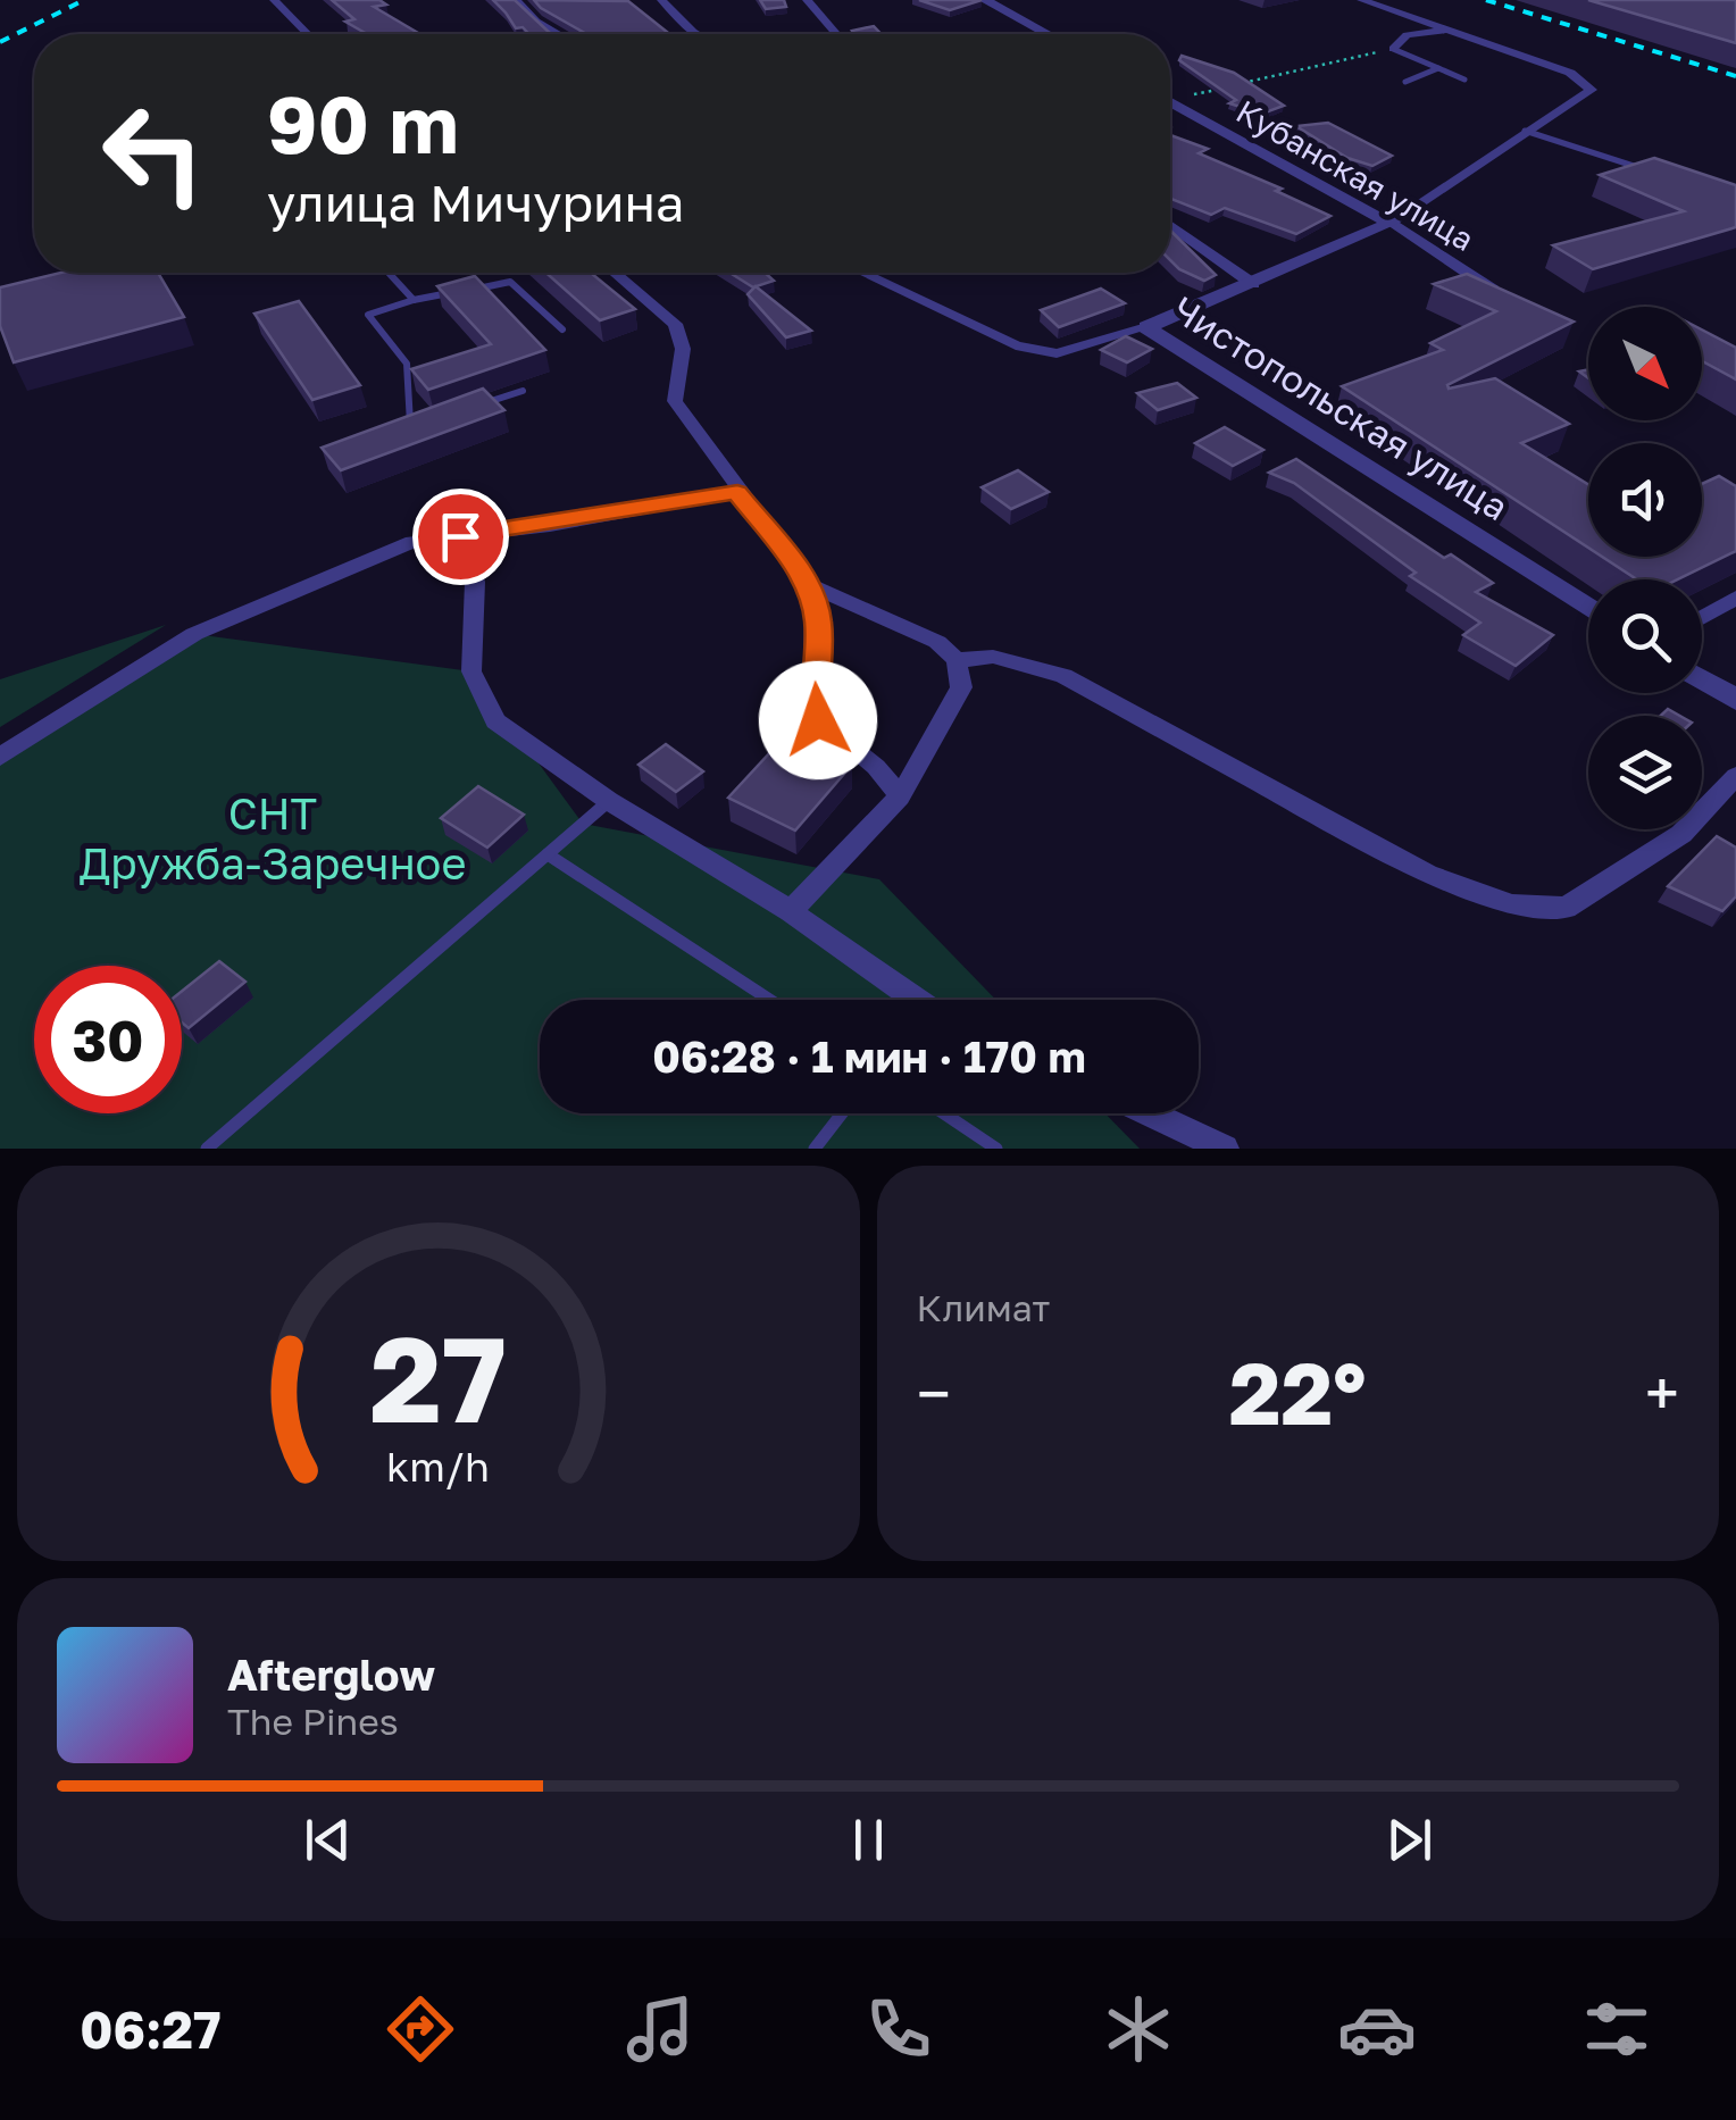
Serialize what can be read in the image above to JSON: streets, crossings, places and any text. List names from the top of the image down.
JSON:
{
  "streets": {
    "street": ["Кубанская улица", "Чистопольская улица"]
  },
  "parks": ["СНТ Дружба-Заречное"],
  "north": "bottom right",
  "page": {
    "turn": ["90 m", "улица Мичурина"],
    "limit": "30",
    "trip": "06:28 · 1 мин · 170 m",
    "tile": "Климат",
    "heat": ["−", "22°", "+"],
    "song": ["Afterglow", "The Pines"],
    "tabs": "06:27",
    "gauge": ["27", "km/h"]
  }
}
